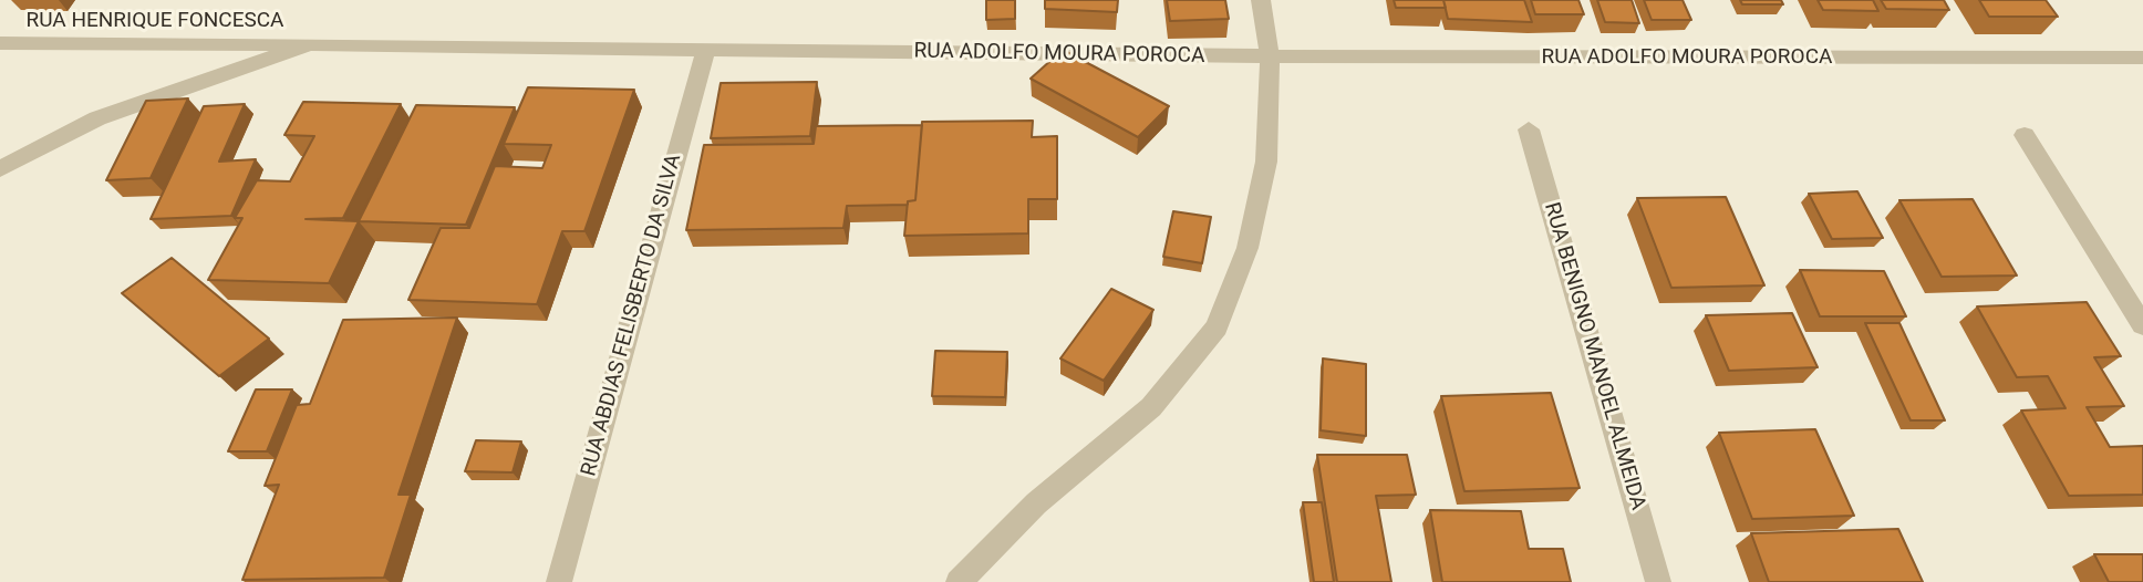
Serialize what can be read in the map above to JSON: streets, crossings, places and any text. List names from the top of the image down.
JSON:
{
  "streets": {
    "street": [
      "RUA HENRIQUE FONCESCA",
      "RUA ADOLFO MOURA POROCA",
      "RUA ABDIAS FELISBERTO DA SILVA",
      "RUA BENIGNO MANOEL ALMEIDA"
    ]
  },
  "crossings": [
    ["RUA HENRIQUE FONCESCA", "RUA ADOLFO MOURA POROCA"],
    ["RUA ADOLFO MOURA POROCA", "RUA ABDIAS FELISBERTO DA SILVA"]
  ]
}
